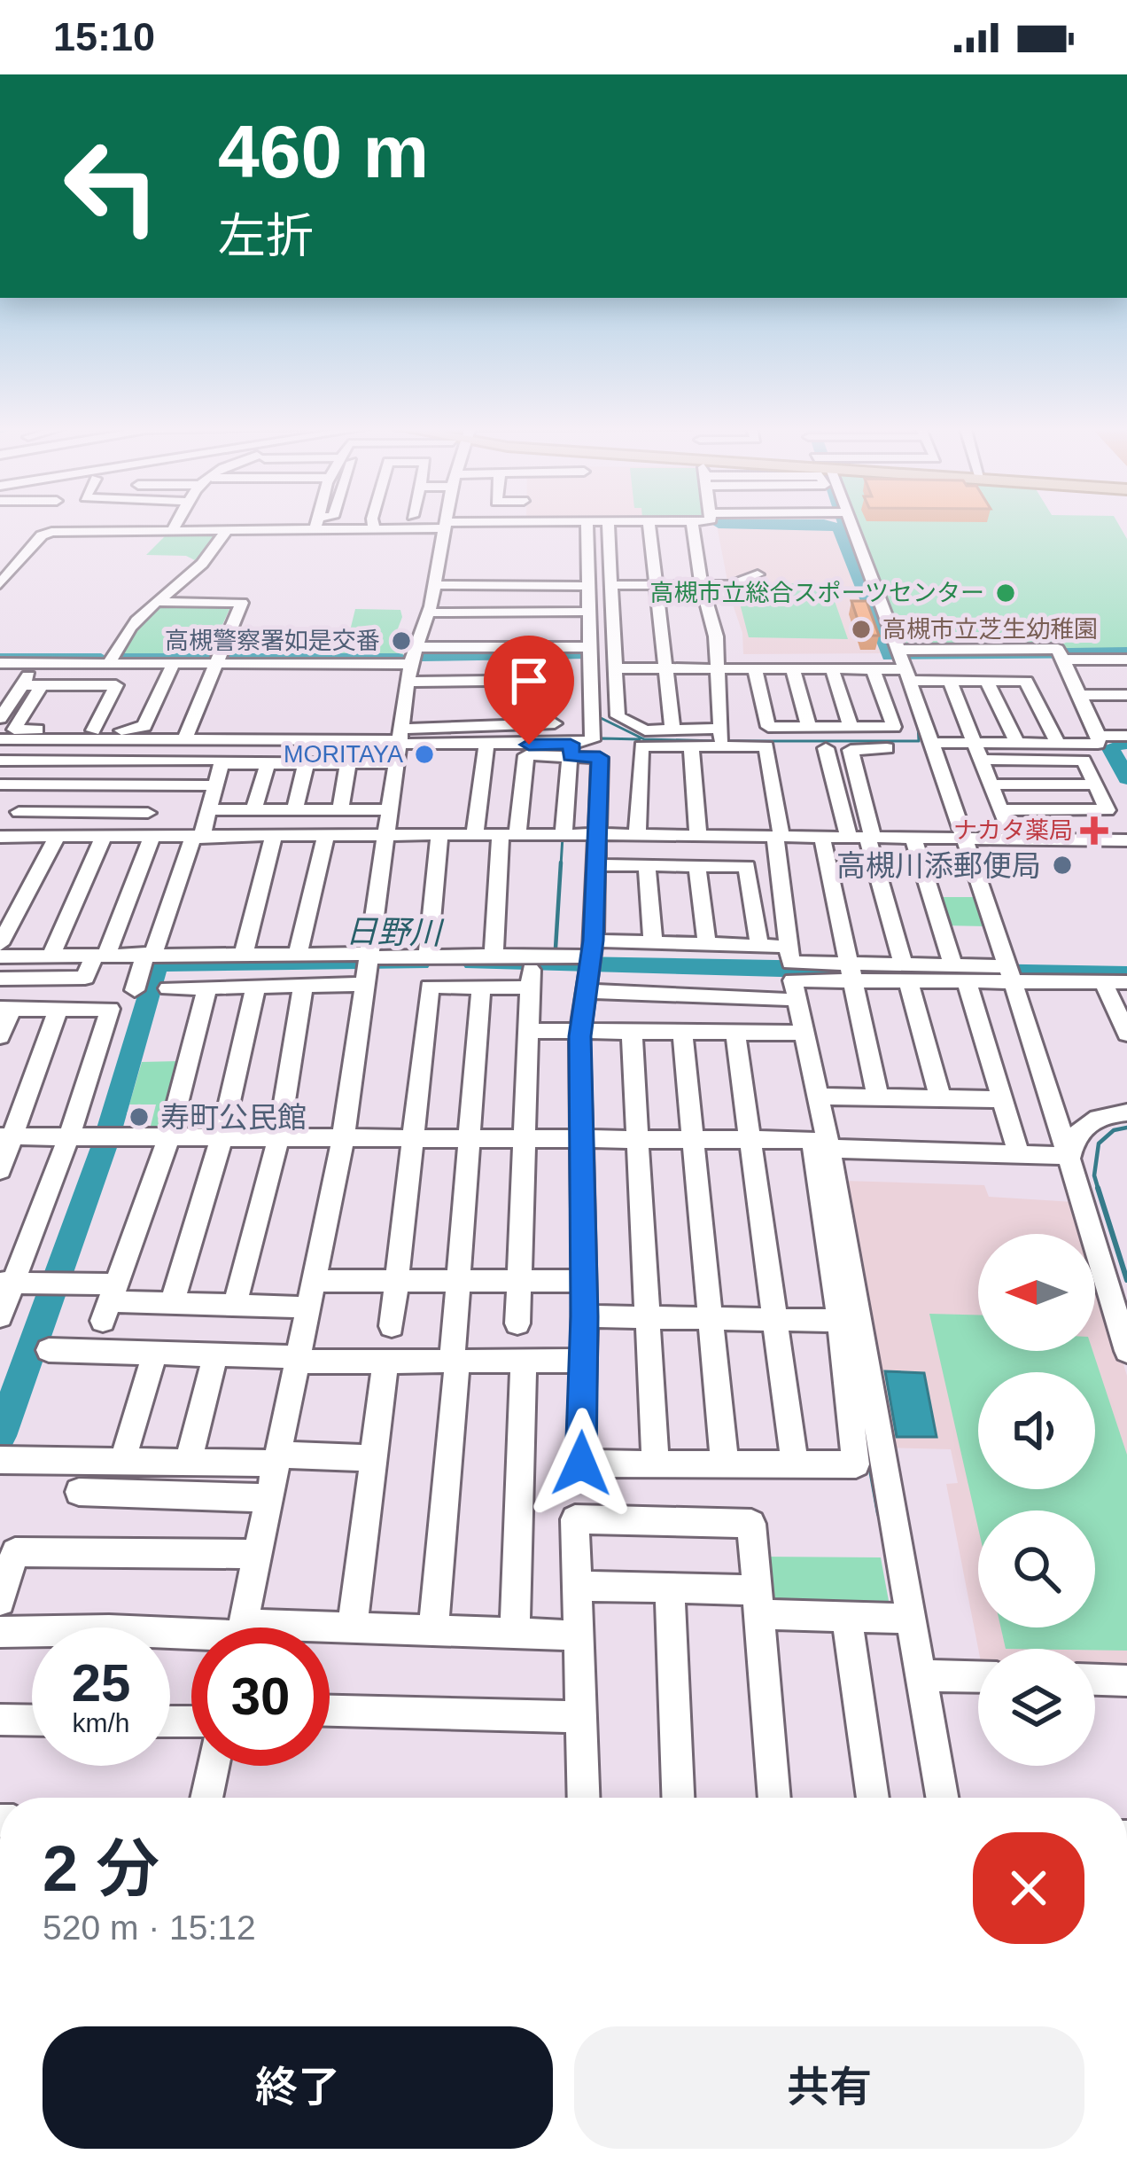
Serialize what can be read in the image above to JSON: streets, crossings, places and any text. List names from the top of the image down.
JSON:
{
  "water": ["日野川"],
  "places": {
    "other": [
      "高槻市立総合スポーツセンター",
      "高槻市立芝生幼稚園",
      "高槻警察署如是交番",
      "MORITAYA",
      "高槻川添郵便局",
      "寿町公民館"
    ],
    "health": ["ナカタ薬局"]
  },
  "north": "left",
  "page": {
    "status": "15:10",
    "turn": ["460 m", "左折"],
    "speed": "25 km/h",
    "limit": "30",
    "heading": ["2 分", "520 m · 15:12"],
    "buttons": ["終了", "共有"]
  }
}
